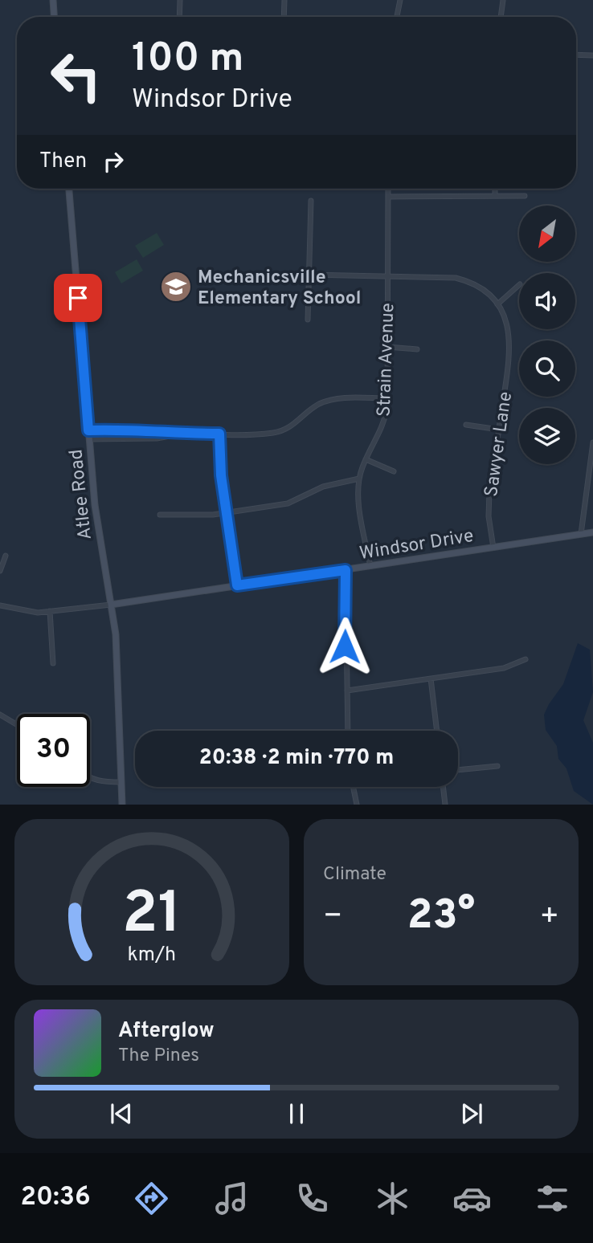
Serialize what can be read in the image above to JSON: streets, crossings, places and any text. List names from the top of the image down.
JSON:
{
  "streets": {
    "main road": ["Atlee Road", "Windsor Drive"],
    "street": ["Strain Avenue", "Sawyer Lane"]
  },
  "crossings": [
    ["Strain Avenue", "Sawyer Lane"],
    ["Strain Avenue", "Windsor Drive"],
    ["Sawyer Lane", "Windsor Drive"],
    ["Atlee Road", "Windsor Drive"]
  ],
  "places": {
    "school or university": ["Mechanicsville Elementary School"]
  },
  "north": "bottom left",
  "page": {
    "turn": ["100 m", "Windsor Drive"],
    "then": "Then",
    "limit": "30",
    "trip": "20:38 · 2 min · 770 m",
    "tile": "Climate",
    "heat": ["−", "23°", "+"],
    "song": ["Afterglow", "The Pines"],
    "tabs": "20:36",
    "gauge": ["21", "km/h"]
  }
}
